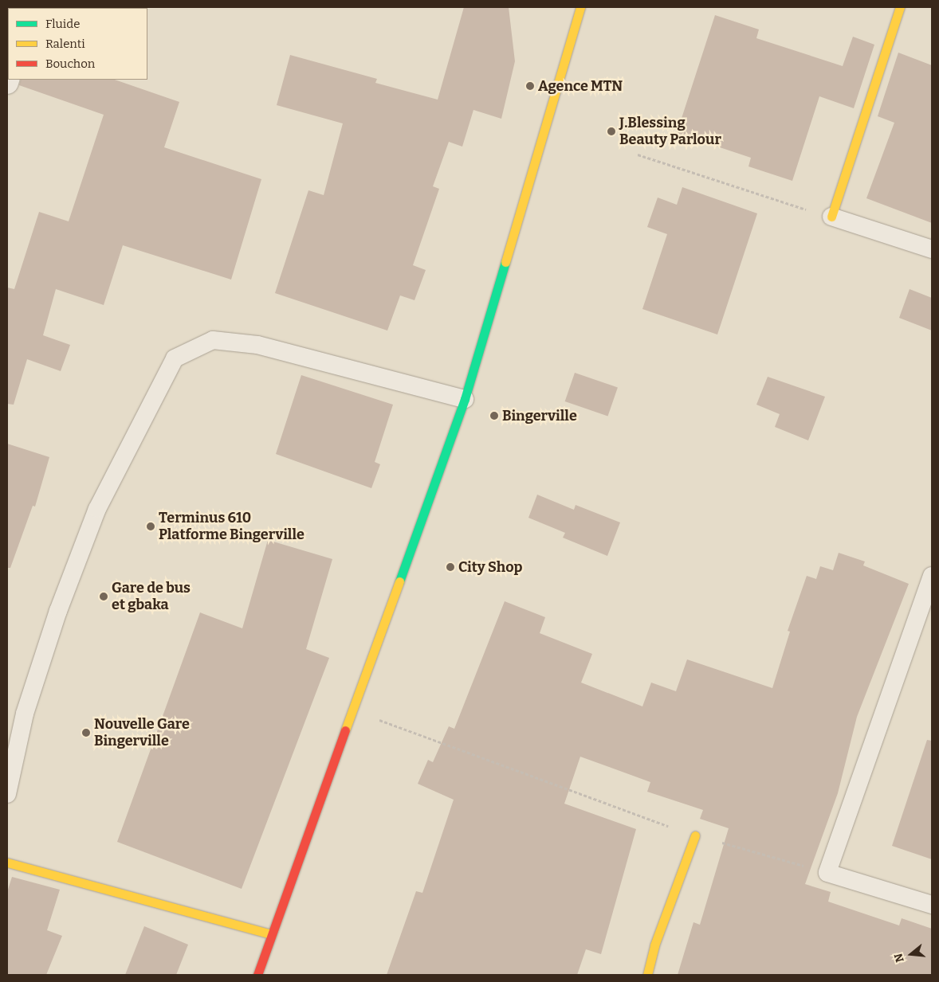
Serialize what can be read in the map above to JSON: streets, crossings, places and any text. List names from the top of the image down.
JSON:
{
  "places": [
    "Agence MTN",
    "J.Blessing Beauty Parlour",
    "Bingerville",
    "Terminus 610 Platforme Bingerville",
    "City Shop",
    "Gare de bus et gbaka",
    "Nouvelle Gare Bingerville"
  ],
  "legend": ["Fluide", "Ralenti", "Bouchon"],
  "north": "left"
}
